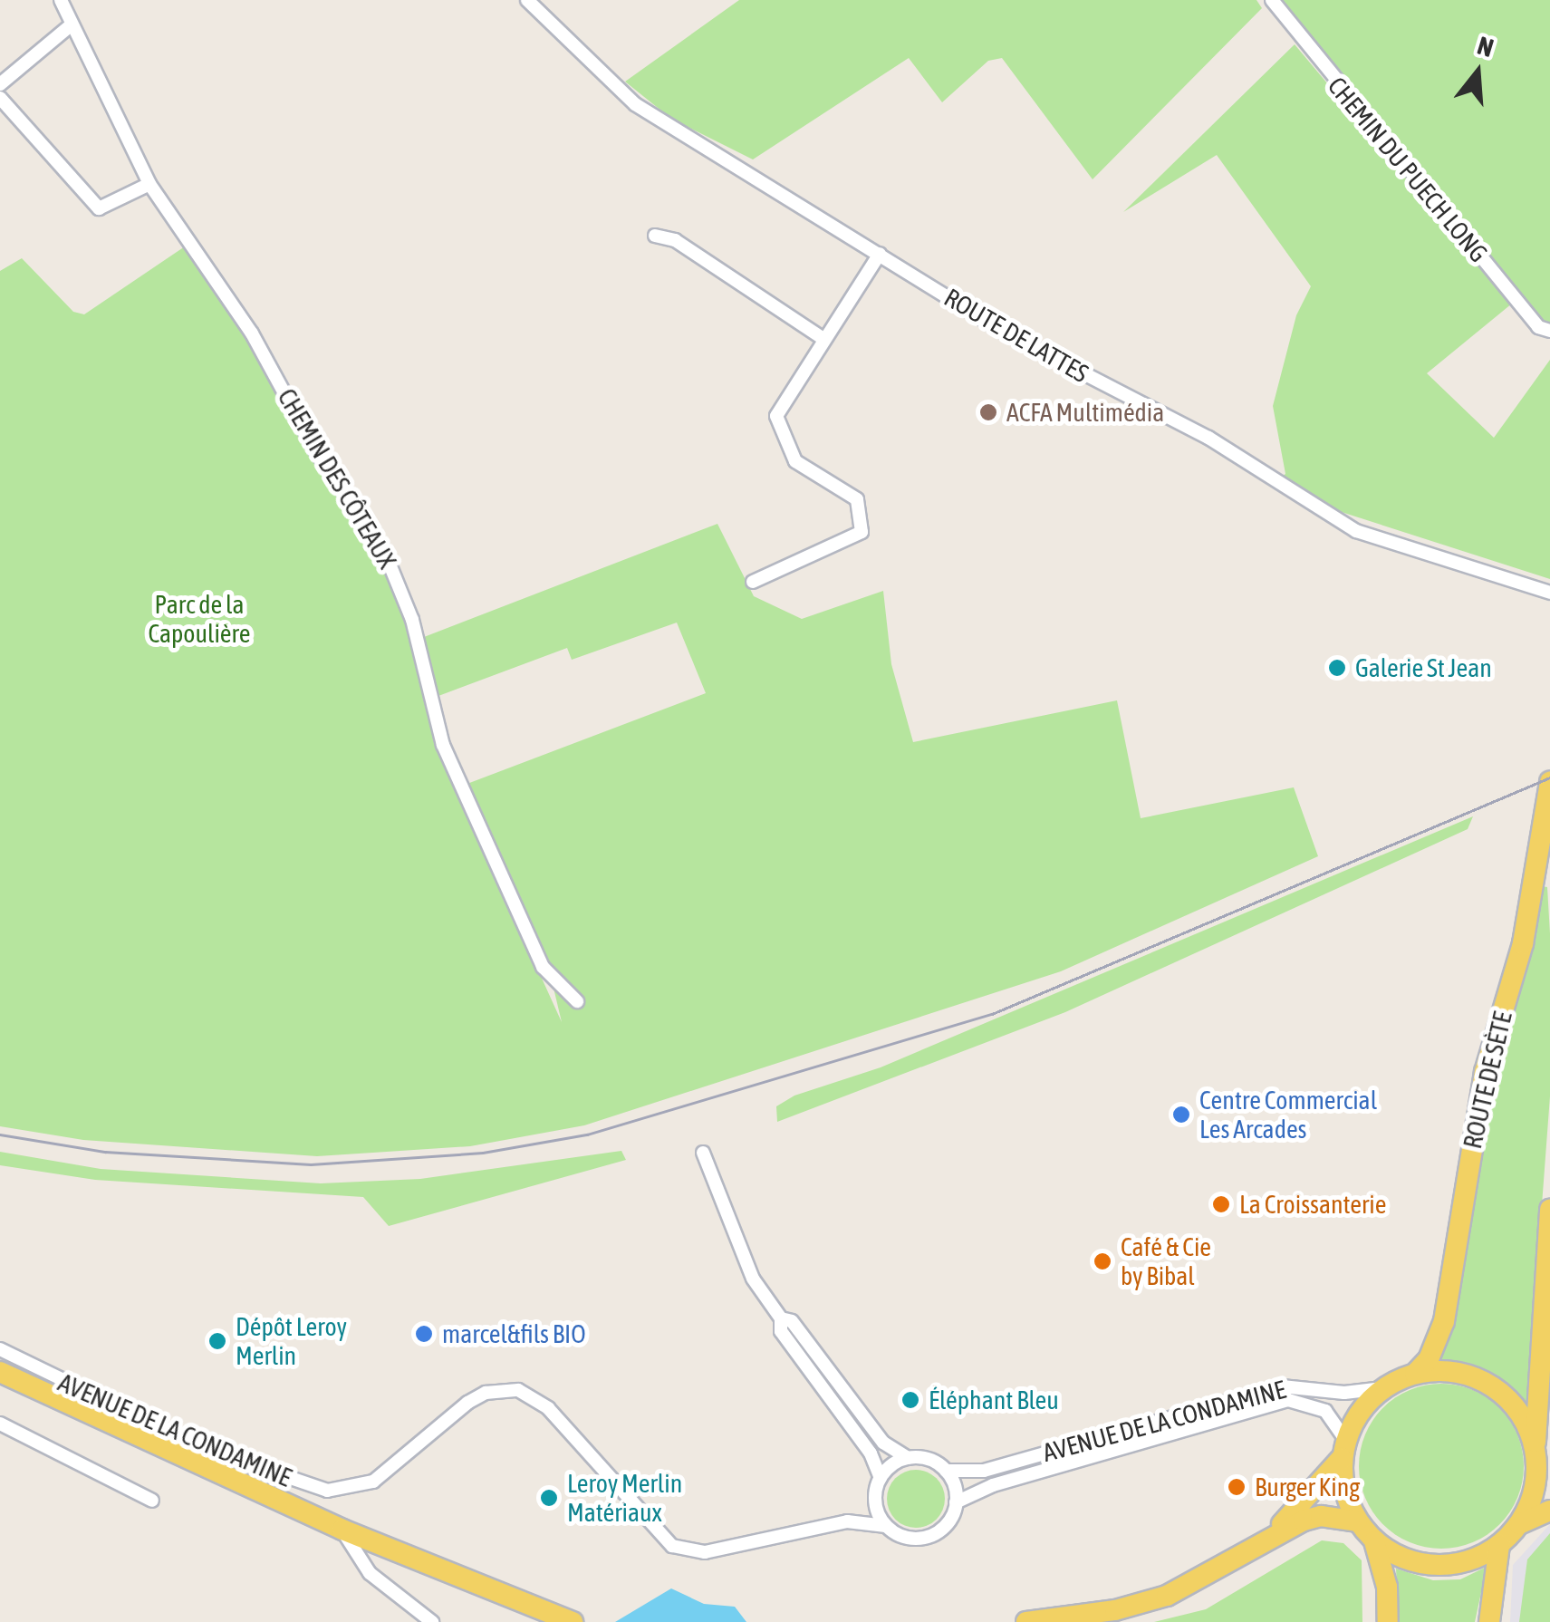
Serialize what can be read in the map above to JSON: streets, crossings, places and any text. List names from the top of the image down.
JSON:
{
  "streets": {
    "main road": ["ROUTE DE SÈTE"],
    "street": [
      "CHEMIN DU PUECH LONG",
      "ROUTE DE LATTES",
      "CHEMIN DES CÔTEAUX",
      "AVENUE DE LA CONDAMINE"
    ]
  },
  "crossings": [
    ["ROUTE DE SÈTE", "AVENUE DE LA CONDAMINE"]
  ],
  "parks": ["Parc de la Capoulière"],
  "places": [
    "ACFA Multimédia",
    "Galerie St Jean",
    "Centre Commercial Les Arcades",
    "La Croissanterie",
    "Café & Cie by Bibal",
    "marcel&fils BIO",
    "Dépôt Leroy Merlin",
    "Éléphant Bleu",
    "Burger King",
    "Leroy Merlin Matériaux"
  ],
  "north": "top"
}
